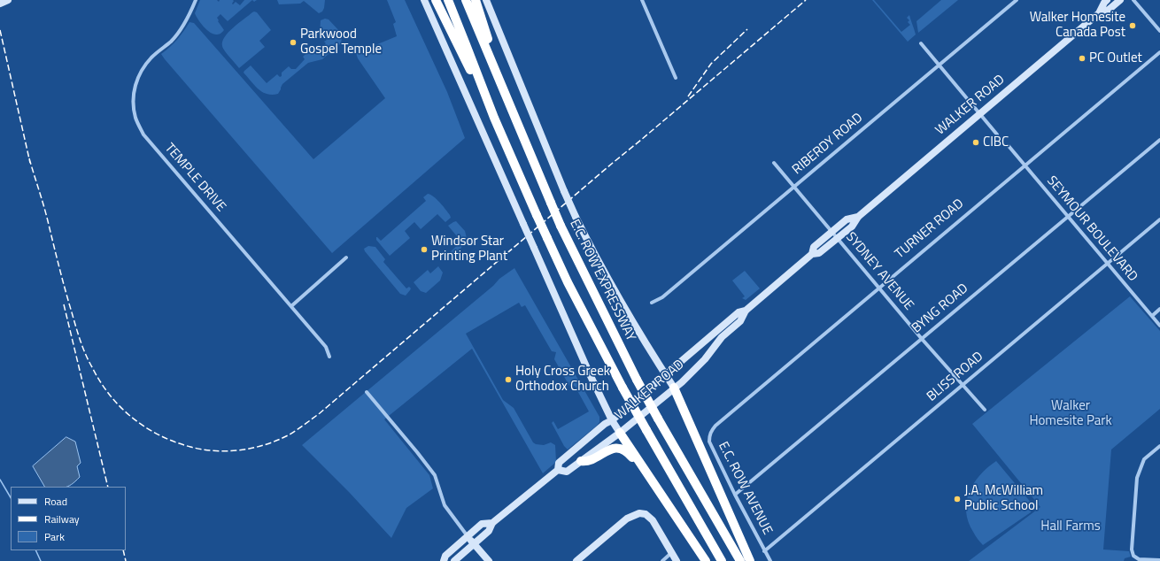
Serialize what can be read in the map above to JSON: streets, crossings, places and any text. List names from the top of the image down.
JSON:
{
  "streets": {
    "highway": ["E.C. ROW EXPRESSWAY"],
    "main road": ["WALKER ROAD"],
    "street": [
      "RIBERDY ROAD",
      "TEMPLE DRIVE",
      "TURNER ROAD",
      "SEYMOUR BOULEVARD",
      "SYDNEY AVENUE",
      "BYNG ROAD",
      "BLISS ROAD",
      "E.C. ROW AVENUE"
    ]
  },
  "crossings": [
    ["WALKER ROAD", "SYDNEY AVENUE"],
    ["RIBERDY ROAD", "SYDNEY AVENUE"],
    ["TURNER ROAD", "SEYMOUR BOULEVARD"],
    ["TURNER ROAD", "SYDNEY AVENUE"],
    ["TURNER ROAD", "E.C. ROW AVENUE"],
    ["SEYMOUR BOULEVARD", "BYNG ROAD"],
    ["SEYMOUR BOULEVARD", "BLISS ROAD"],
    ["SYDNEY AVENUE", "BYNG ROAD"],
    ["SYDNEY AVENUE", "BLISS ROAD"],
    ["BYNG ROAD", "E.C. ROW AVENUE"],
    ["BLISS ROAD", "E.C. ROW AVENUE"]
  ],
  "parks": ["Walker Homesite Park", "Hall Farms"],
  "places": [
    "Walker Homesite Canada Post",
    "Parkwood Gospel Temple",
    "PC Outlet",
    "CIBC",
    "Windsor Star Printing Plant",
    "Holy Cross Greek Orthodox Church",
    "J.A. McWilliam Public School"
  ],
  "legend": ["Road", "Railway", "Park"]
}
